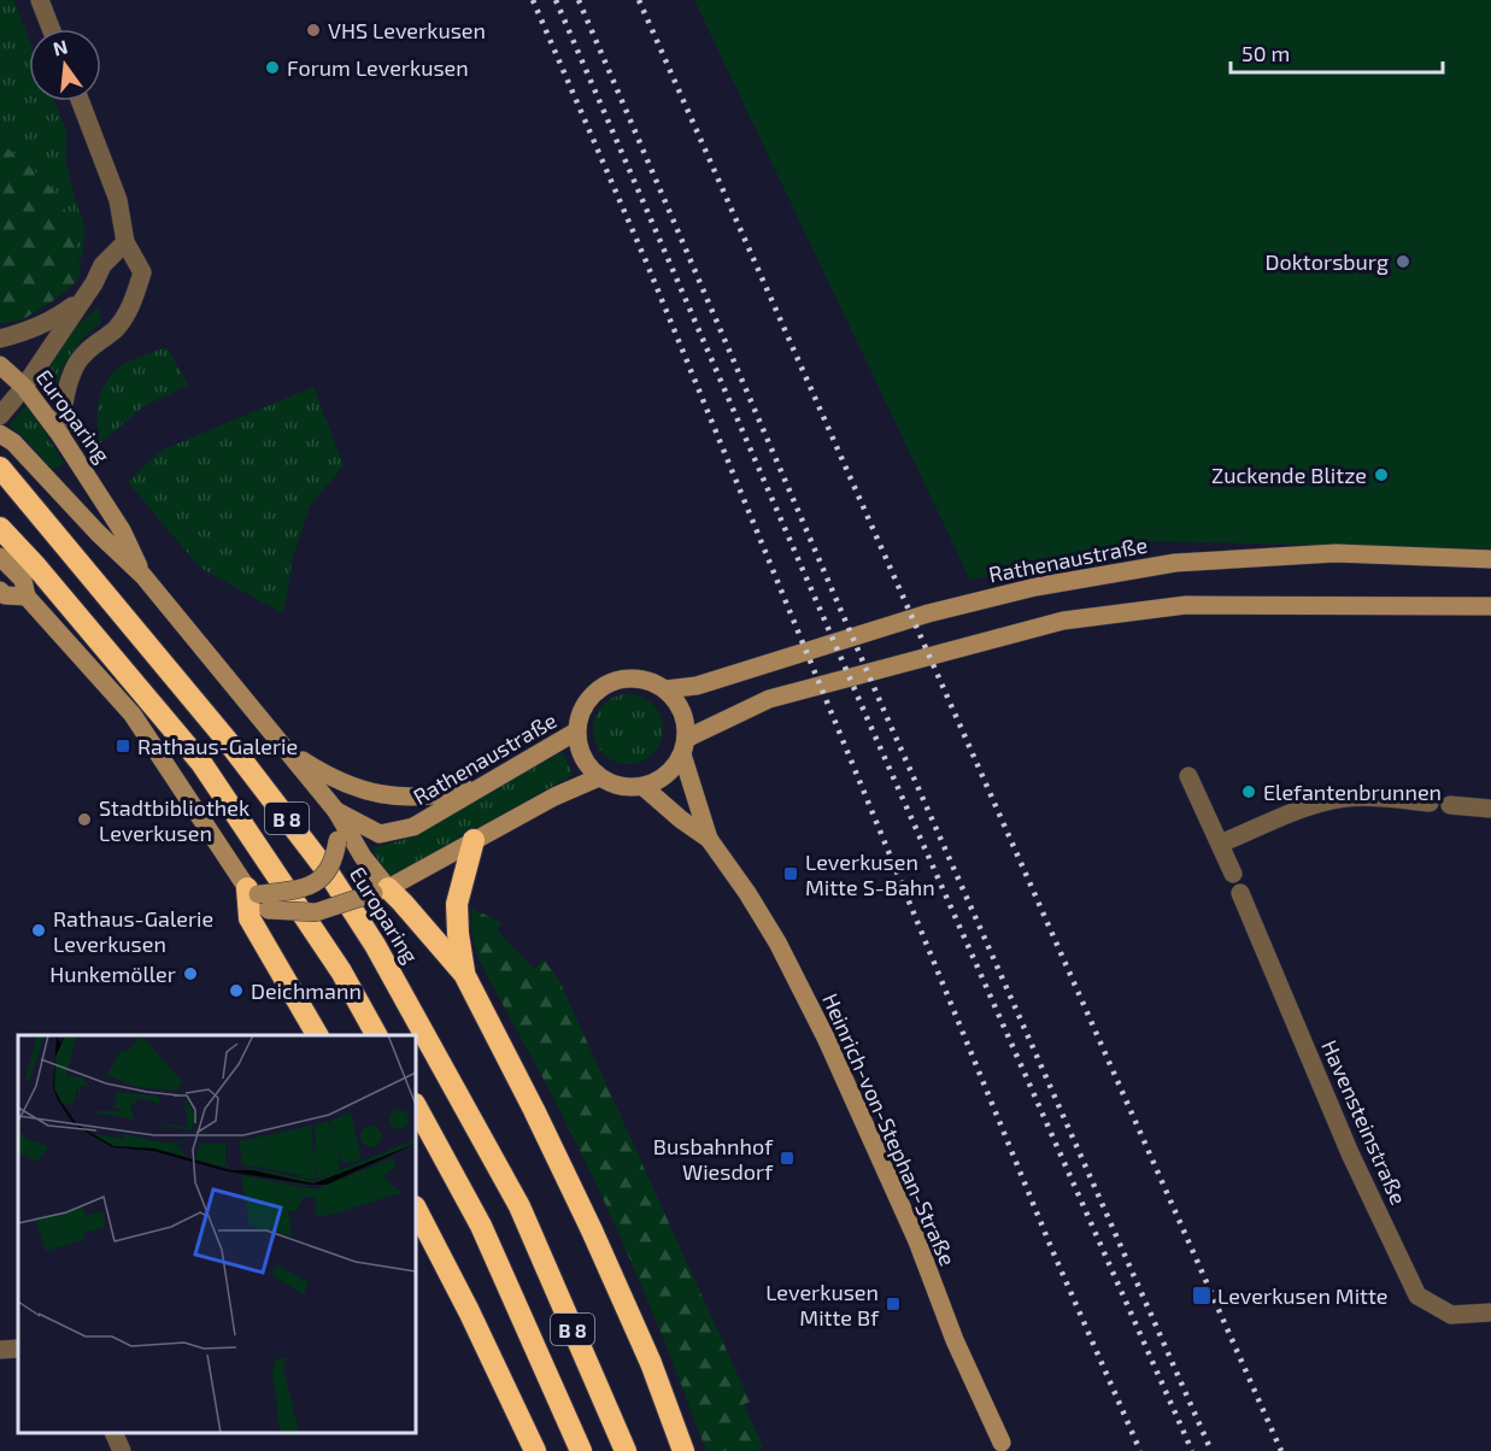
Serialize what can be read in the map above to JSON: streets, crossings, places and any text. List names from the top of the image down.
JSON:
{
  "streets": {
    "highway": ["Europaring", "B 8"],
    "main road": ["Rathenaustraße", "Heinrich-von-Stephan-Straße"],
    "street": ["Havensteinstraße"]
  },
  "crossings": [
    ["Europaring", "Rathenaustraße"],
    ["Rathenaustraße", "Heinrich-von-Stephan-Straße"]
  ],
  "places": {
    "other": [
      "VHS Leverkusen",
      "Forum Leverkusen",
      "Doktorsburg",
      "Zuckende Blitze",
      "Elefantenbrunnen",
      "Stadtbibliothek Leverkusen",
      "Rathaus-Galerie Leverkusen",
      "Hunkemöller",
      "Deichmann"
    ],
    "transit": [
      "Rathaus-Galerie",
      "Leverkusen Mitte S-Bahn",
      "Busbahnhof Wiesdorf",
      "Leverkusen Mitte",
      "Leverkusen Mitte Bf"
    ]
  },
  "scale_bar": "50 m",
  "north": "top"
}
